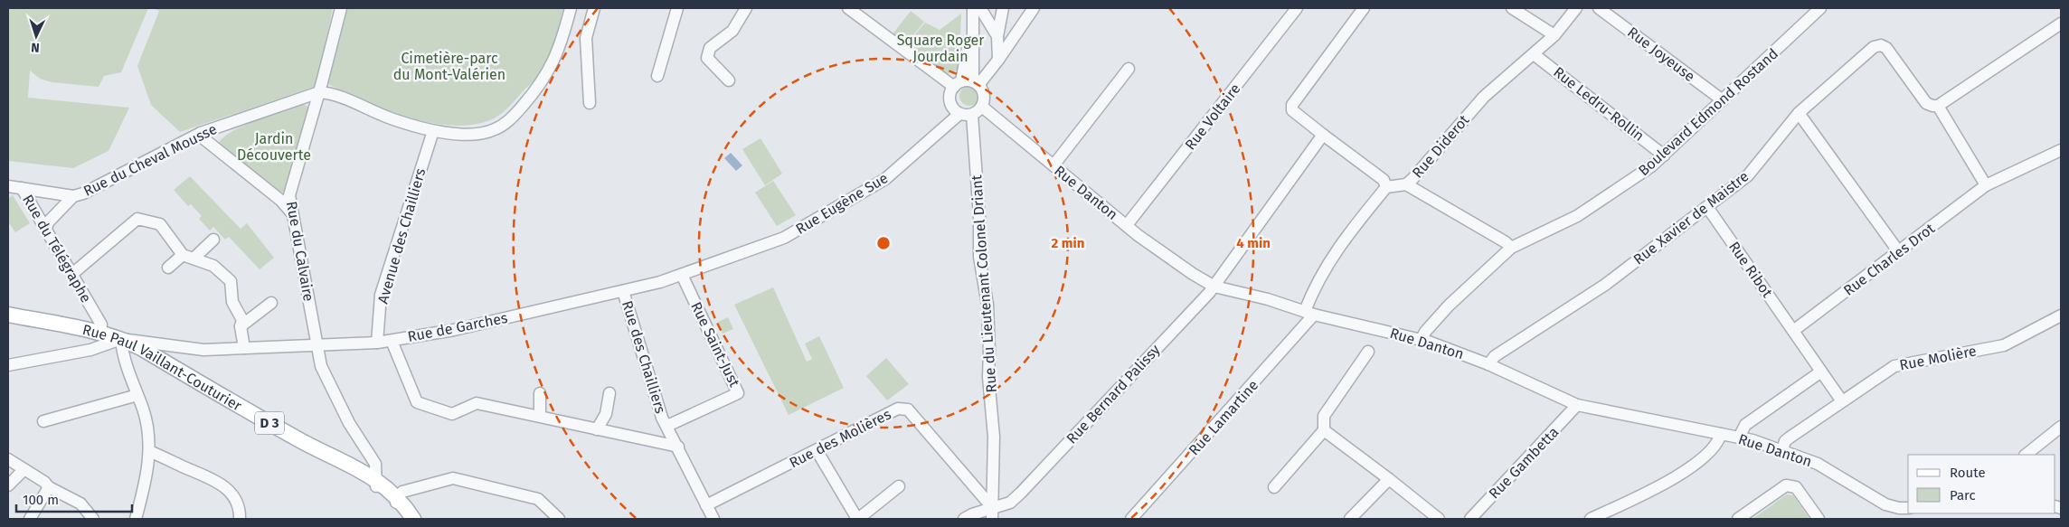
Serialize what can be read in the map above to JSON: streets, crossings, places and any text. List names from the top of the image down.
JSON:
{
  "streets": {
    "main road": ["Rue Paul Vaillant-Couturier", "D 3"],
    "street": [
      "Rue Joyeuse",
      "Rue Ledru-Rollin",
      "Boulevard Edmond Rostand",
      "Rue Voltaire",
      "Rue Diderot",
      "Rue du Cheval Mousse",
      "Rue Danton",
      "Rue Eugène Sue",
      "Rue Xavier de Maistre",
      "Avenue des Chailliers",
      "Rue du Télégraphe",
      "Rue du Calvaire",
      "Rue Charles Drot",
      "Rue Ribot",
      "Rue du Lieutenant Colonel Driant",
      "Rue de Garches",
      "Rue Saint-Just",
      "Rue des Chailliers",
      "Rue Molière",
      "Rue Bernard Palissy",
      "Rue Lamartine",
      "Rue des Molières",
      "Rue Gambetta"
    ]
  },
  "crossings": [
    ["Rue Joyeuse", "Boulevard Edmond Rostand"],
    ["Rue Ledru-Rollin", "Boulevard Edmond Rostand"],
    ["Rue Ledru-Rollin", "Rue Diderot"],
    ["Boulevard Edmond Rostand", "Rue Danton"],
    ["Rue Voltaire", "Rue Danton"],
    ["Rue du Cheval Mousse", "Rue du Télégraphe"],
    ["Rue du Cheval Mousse", "Rue du Calvaire"],
    ["Rue Danton", "Rue Eugène Sue"],
    ["Rue Danton", "Rue Xavier de Maistre"],
    ["Rue Danton", "Rue du Lieutenant Colonel Driant"],
    ["Rue Danton", "Rue Molière"],
    ["Rue Danton", "Rue Bernard Palissy"],
    ["Rue Danton", "Rue Lamartine"],
    ["Rue Danton", "Rue Gambetta"],
    ["Rue Eugène Sue", "Rue du Lieutenant Colonel Driant"],
    ["Rue Eugène Sue", "Rue de Garches"],
    ["Rue Xavier de Maistre", "Rue Ribot"],
    ["Avenue des Chailliers", "Rue de Garches"],
    ["Rue du Télégraphe", "Rue Paul Vaillant-Couturier"],
    ["Rue du Calvaire", "Rue de Garches"],
    ["Rue du Calvaire", "Rue Paul Vaillant-Couturier"],
    ["Rue Charles Drot", "Rue Ribot"],
    ["Rue du Lieutenant Colonel Driant", "Rue Bernard Palissy"],
    ["Rue du Lieutenant Colonel Driant", "Rue des Molières"],
    ["Rue de Garches", "Rue Saint-Just"],
    ["Rue de Garches", "Rue des Chailliers"],
    ["Rue de Garches", "Rue Paul Vaillant-Couturier"],
    ["Rue Saint-Just", "Rue des Chailliers"],
    ["Rue des Chailliers", "Rue des Molières"],
    ["Rue Bernard Palissy", "Rue des Molières"]
  ],
  "parks": ["Square Roger Jourdain", "Cimetière-parc du Mont-Valérien", "Jardin Découverte"],
  "legend": ["Route", "Parc"],
  "scale_bar": "100 m",
  "north": "bottom",
  "rings": ["2 min", "4 min"]
}
